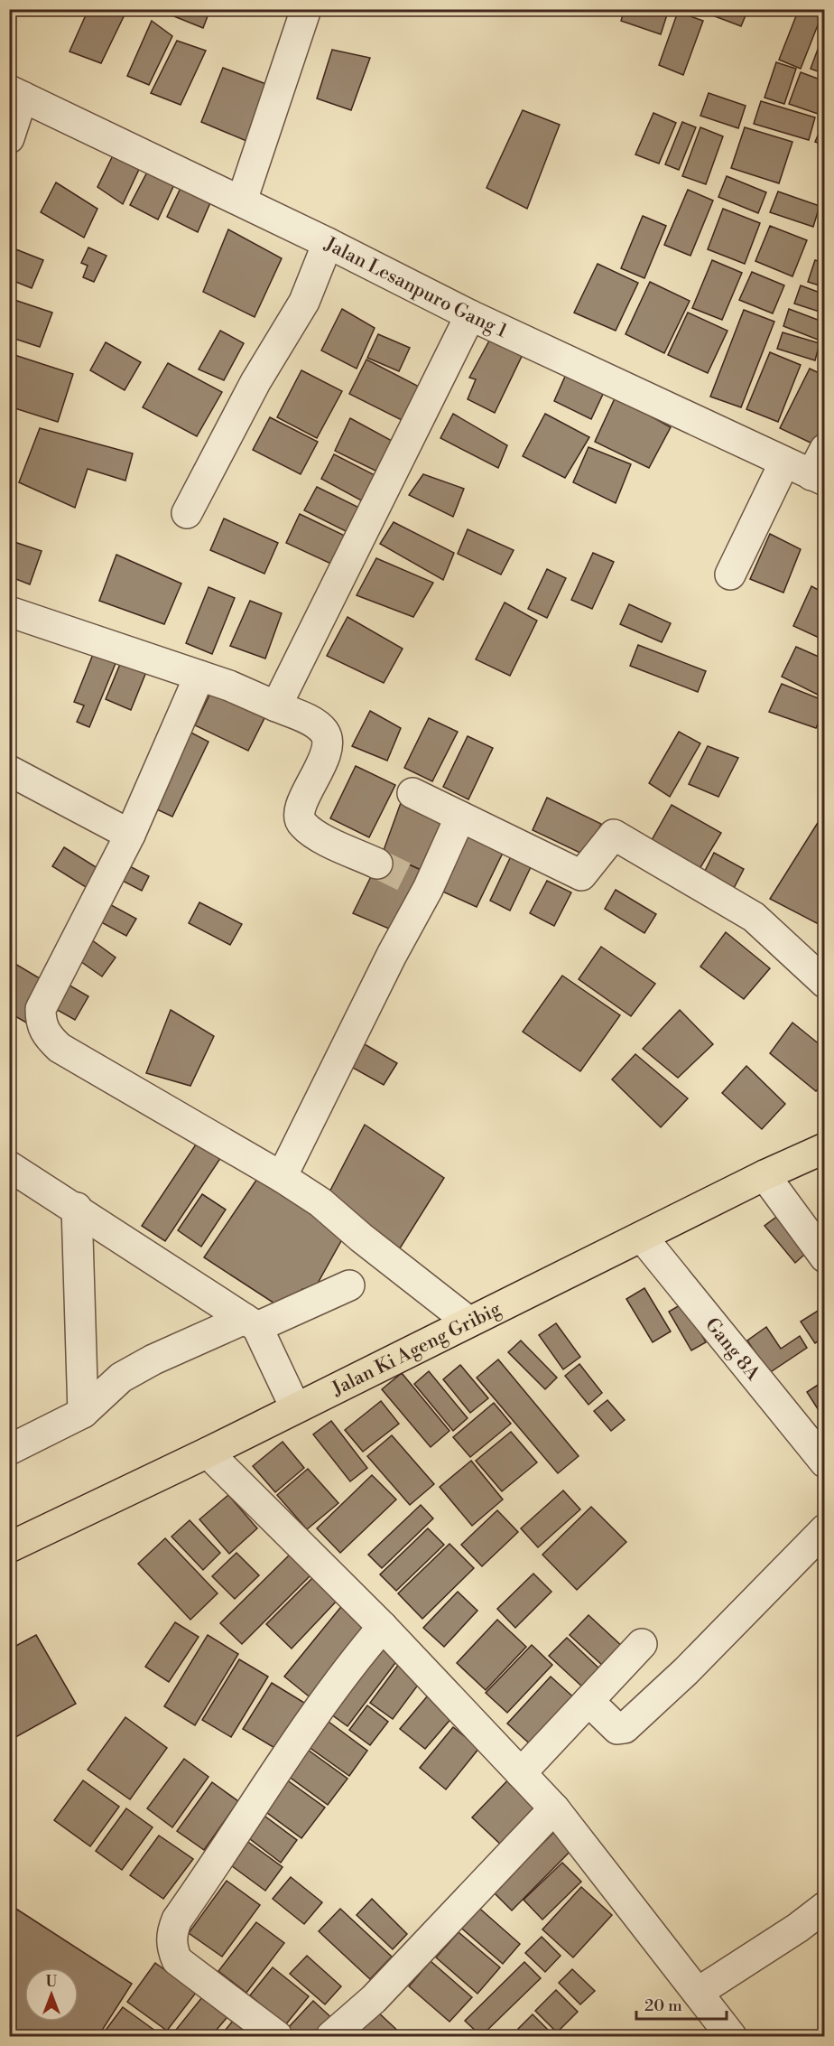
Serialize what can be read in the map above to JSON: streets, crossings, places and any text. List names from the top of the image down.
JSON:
{
  "streets": {
    "main road": ["Jalan Ki Ageng Gribig"],
    "street": ["Jalan Lesanpuro Gang 1", "Gang 8A"]
  },
  "crossings": [
    ["Jalan Ki Ageng Gribig", "Gang 8A"]
  ],
  "scale_bar": "20 m",
  "north": "top"
}
